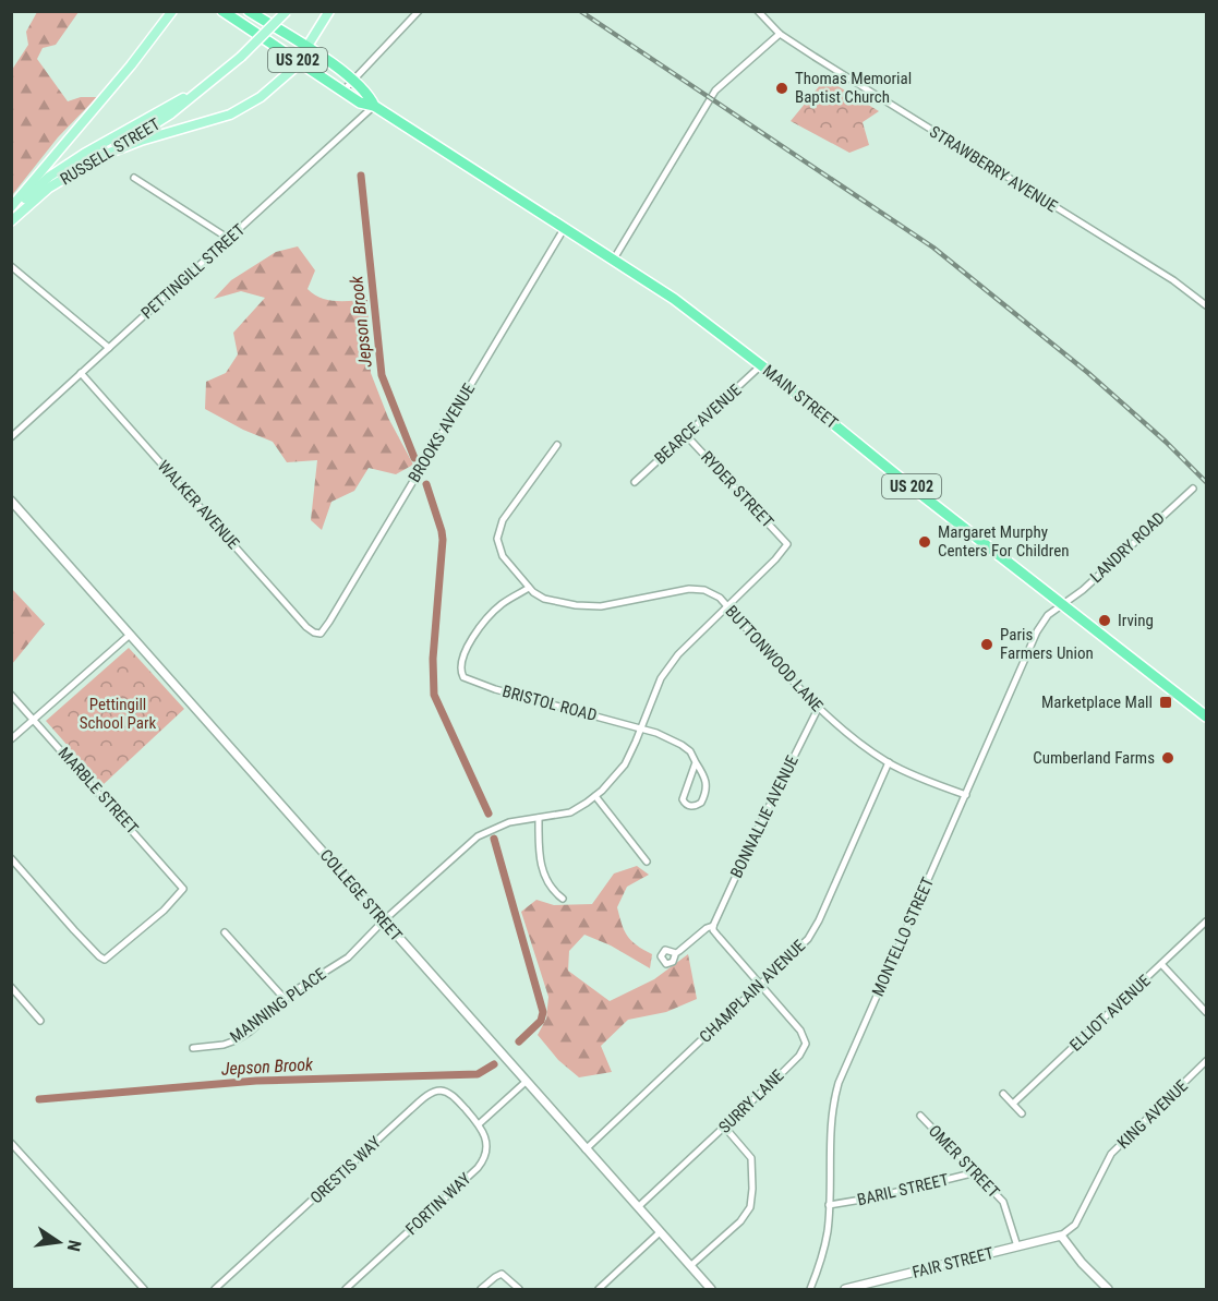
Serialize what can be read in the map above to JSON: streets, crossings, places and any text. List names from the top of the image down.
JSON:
{
  "streets": {
    "highway": ["US 202", "MAIN STREET"],
    "main road": ["RUSSELL STREET"],
    "street": [
      "STRAWBERRY AVENUE",
      "PETTINGILL STREET",
      "BEARCE AVENUE",
      "BROOKS AVENUE",
      "RYDER STREET",
      "WALKER AVENUE",
      "LANDRY ROAD",
      "BUTTONWOOD LANE",
      "BRISTOL ROAD",
      "MARBLE STREET",
      "BONNALLIE AVENUE",
      "COLLEGE STREET",
      "MONTELLO STREET",
      "CHAMPLAIN AVENUE",
      "MANNING PLACE",
      "ELLIOT AVENUE",
      "SURRY LANE",
      "KING AVENUE",
      "OMER STREET",
      "ORESTIS WAY",
      "BARIL STREET",
      "FORTIN WAY",
      "FAIR STREET"
    ]
  },
  "crossings": [
    ["PETTINGILL STREET", "MAIN STREET"],
    ["PETTINGILL STREET", "WALKER AVENUE"],
    ["MAIN STREET", "BEARCE AVENUE"],
    ["MAIN STREET", "BROOKS AVENUE"],
    ["MAIN STREET", "LANDRY ROAD"],
    ["MAIN STREET", "MONTELLO STREET"],
    ["BEARCE AVENUE", "RYDER STREET"],
    ["BROOKS AVENUE", "WALKER AVENUE"],
    ["RYDER STREET", "MANNING PLACE"],
    ["LANDRY ROAD", "MONTELLO STREET"],
    ["BUTTONWOOD LANE", "BRISTOL ROAD"],
    ["BUTTONWOOD LANE", "BONNALLIE AVENUE"],
    ["BUTTONWOOD LANE", "MONTELLO STREET"],
    ["BUTTONWOOD LANE", "CHAMPLAIN AVENUE"],
    ["BUTTONWOOD LANE", "MANNING PLACE"],
    ["BRISTOL ROAD", "MANNING PLACE"],
    ["COLLEGE STREET", "CHAMPLAIN AVENUE"],
    ["COLLEGE STREET", "MANNING PLACE"],
    ["COLLEGE STREET", "SURRY LANE"],
    ["MONTELLO STREET", "BARIL STREET"],
    ["CHAMPLAIN AVENUE", "SURRY LANE"],
    ["KING AVENUE", "FAIR STREET"],
    ["OMER STREET", "BARIL STREET"],
    ["OMER STREET", "FAIR STREET"],
    ["ORESTIS WAY", "FORTIN WAY"]
  ],
  "water": ["Jepson Brook"],
  "parks": ["Pettingill School Park"],
  "places": {
    "other": [
      "Thomas Memorial Baptist Church",
      "Margaret Murphy Centers For Children",
      "Irving",
      "Paris Farmers Union",
      "Cumberland Farms"
    ],
    "transit": ["Marketplace Mall"]
  },
  "north": "right"
}
